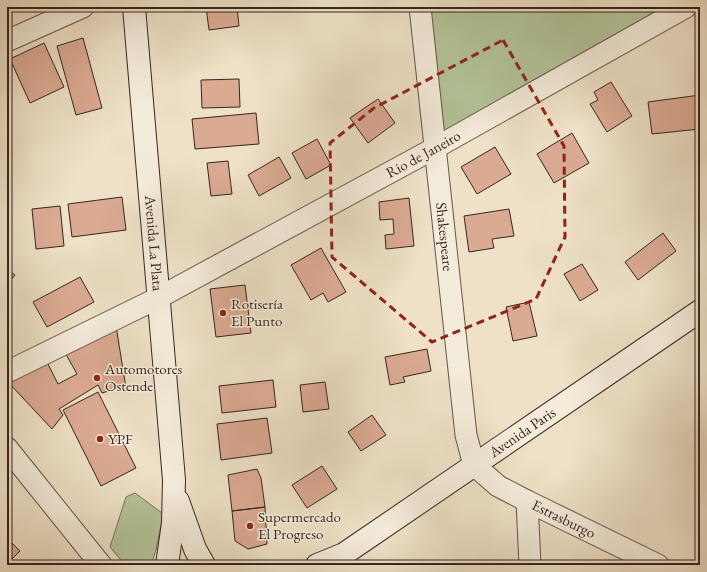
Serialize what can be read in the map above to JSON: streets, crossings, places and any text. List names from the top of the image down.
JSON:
{
  "streets": {
    "main road": ["Avenida La Plata", "Avenida Paris"],
    "street": ["Rio de Janeiro", "Shakespeare", "Estrasburgo"]
  },
  "crossings": [
    ["Rio de Janeiro", "Shakespeare"],
    ["Rio de Janeiro", "Avenida La Plata"],
    ["Shakespeare", "Avenida Paris"],
    ["Shakespeare", "Estrasburgo"],
    ["Avenida Paris", "Estrasburgo"]
  ],
  "places": [
    "Rotisería El Punto",
    "Automotores Ostende",
    "YPF",
    "Supermercado El Progreso"
  ]
}
